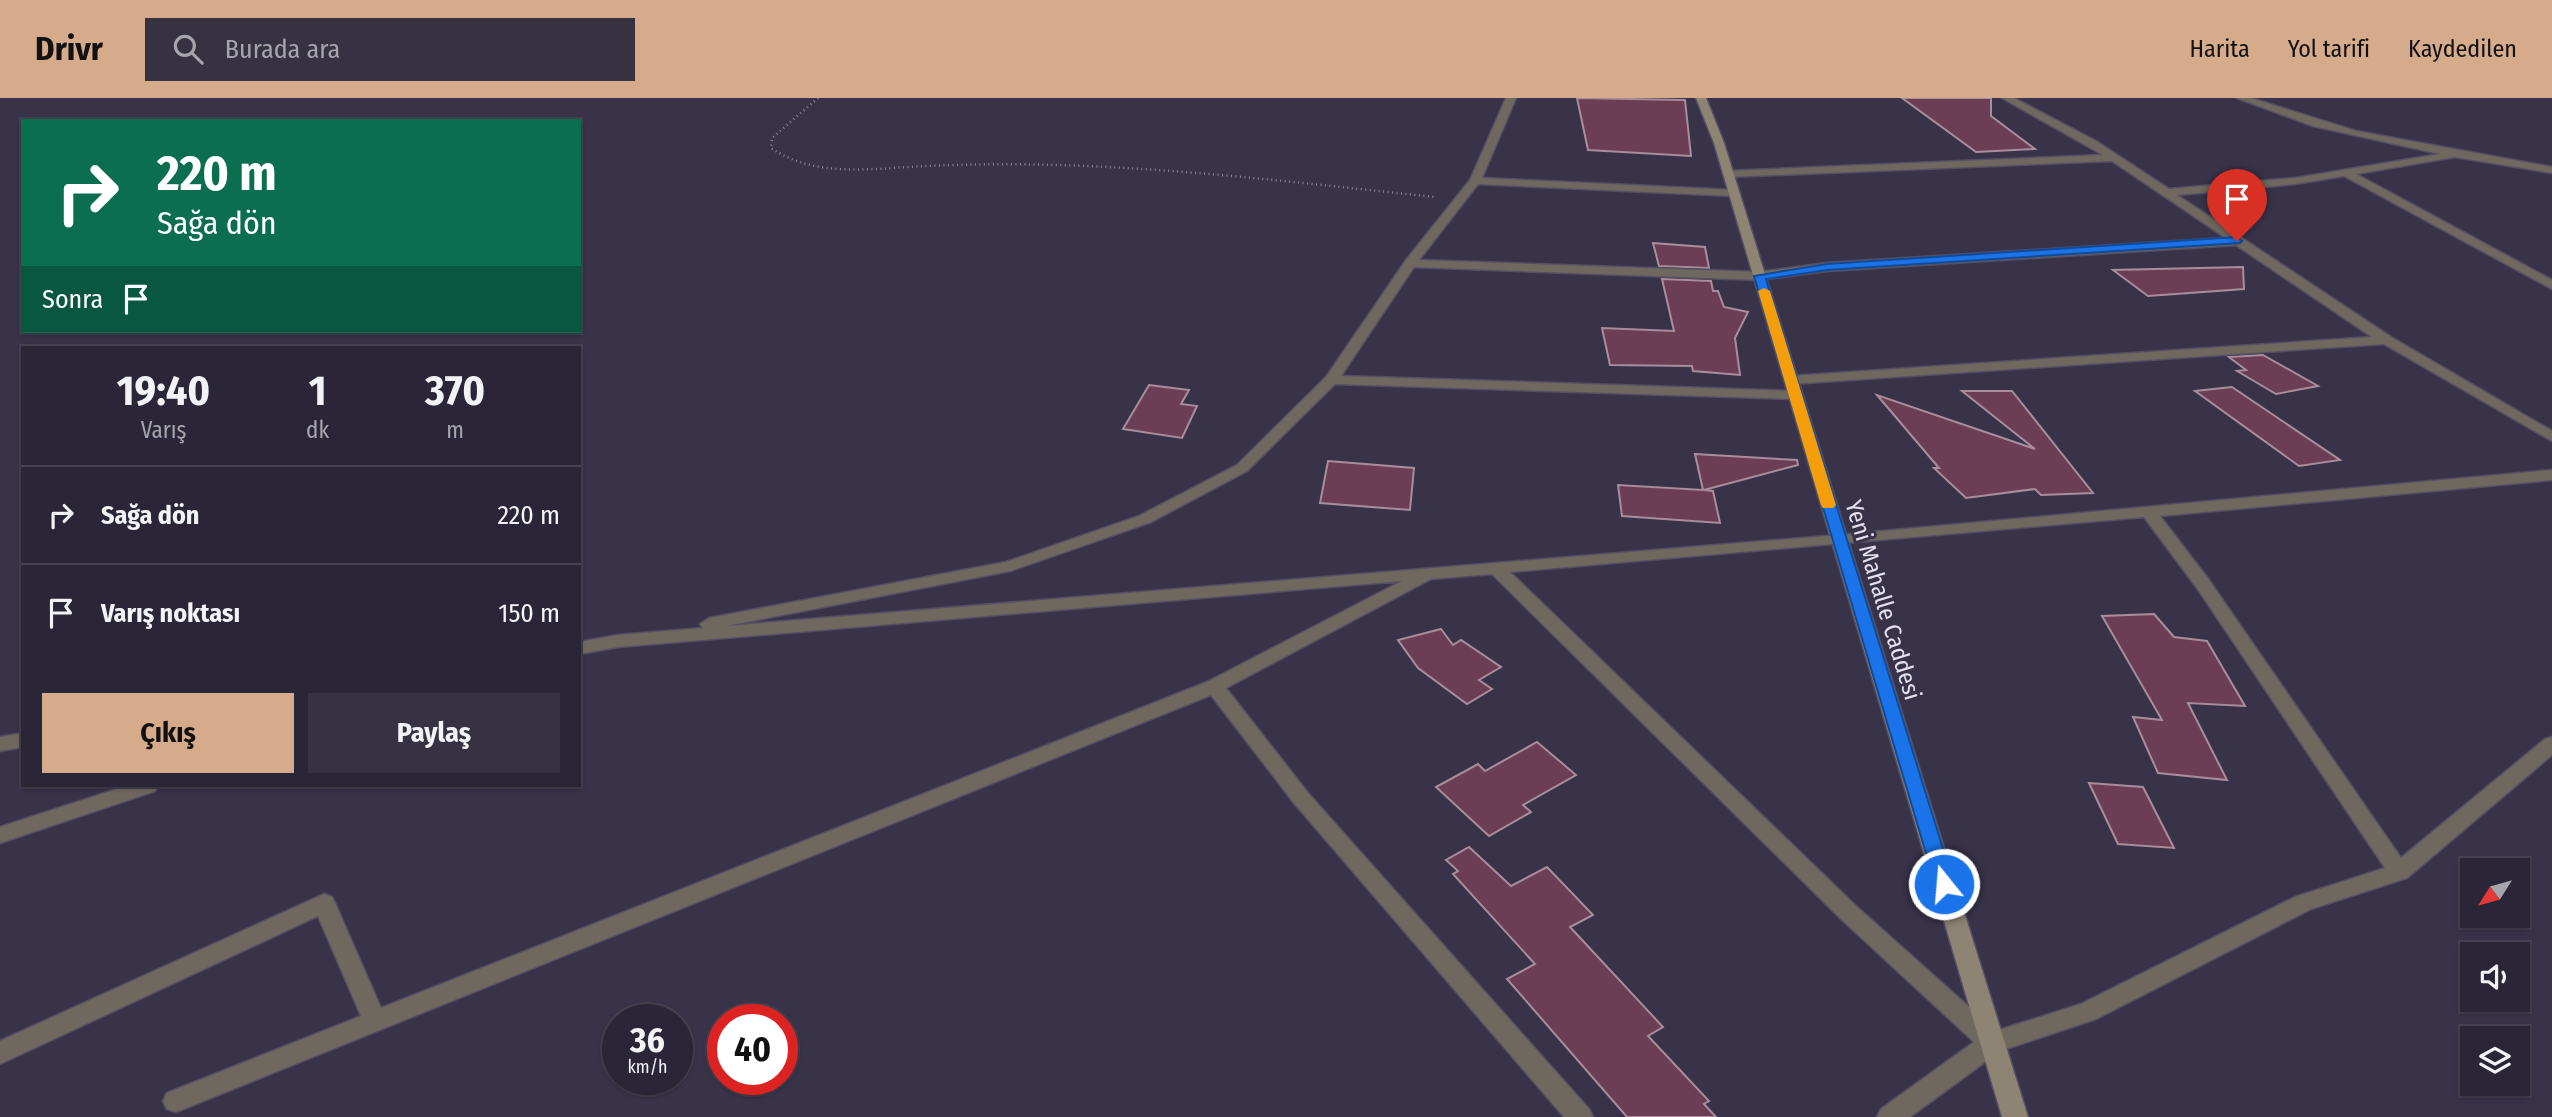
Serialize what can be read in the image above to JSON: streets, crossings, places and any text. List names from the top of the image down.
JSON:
{
  "streets": {
    "street": ["Yeni Mahalle Caddesi"]
  },
  "north": "bottom left",
  "page": {
    "header": "Drivr",
    "search": "Burada ara",
    "nav": ["Harita", "Yol tarifi", "Kaydedilen"],
    "turn": ["220 m", "Sağa dön"],
    "then": "Sonra",
    "eta": [
      "19:40",
      "Varış",
      "1",
      "dk",
      "370",
      "m"
    ],
    "list": [
      {
        "name": "Sağa dön",
        "value": "220 m"
      },
      {
        "name": "Varış noktası",
        "value": "150 m"
      }
    ],
    "buttons": ["Çıkış", "Paylaş"],
    "speed": "36 km/h",
    "limit": "40"
  }
}
